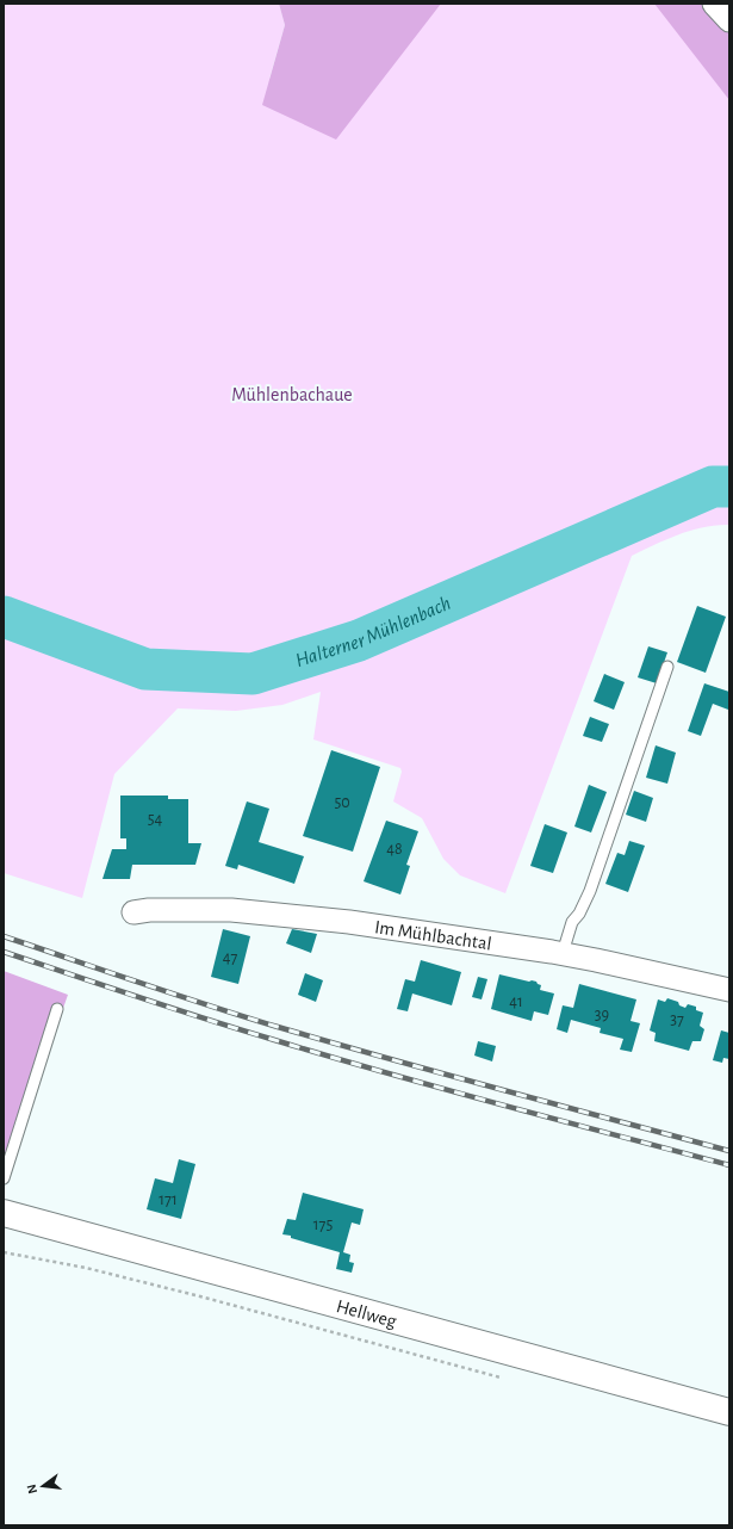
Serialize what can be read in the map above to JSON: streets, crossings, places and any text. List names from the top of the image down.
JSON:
{
  "streets": {
    "street": ["Im Mühlbachtal", "Hellweg"]
  },
  "water": ["Halterner Mühlenbach"],
  "parks": ["Mühlenbachaue"],
  "house_numbers": [
    "50",
    "54",
    "48",
    "47",
    "41",
    "39",
    "37",
    "171",
    "175"
  ],
  "north": "left"
}
